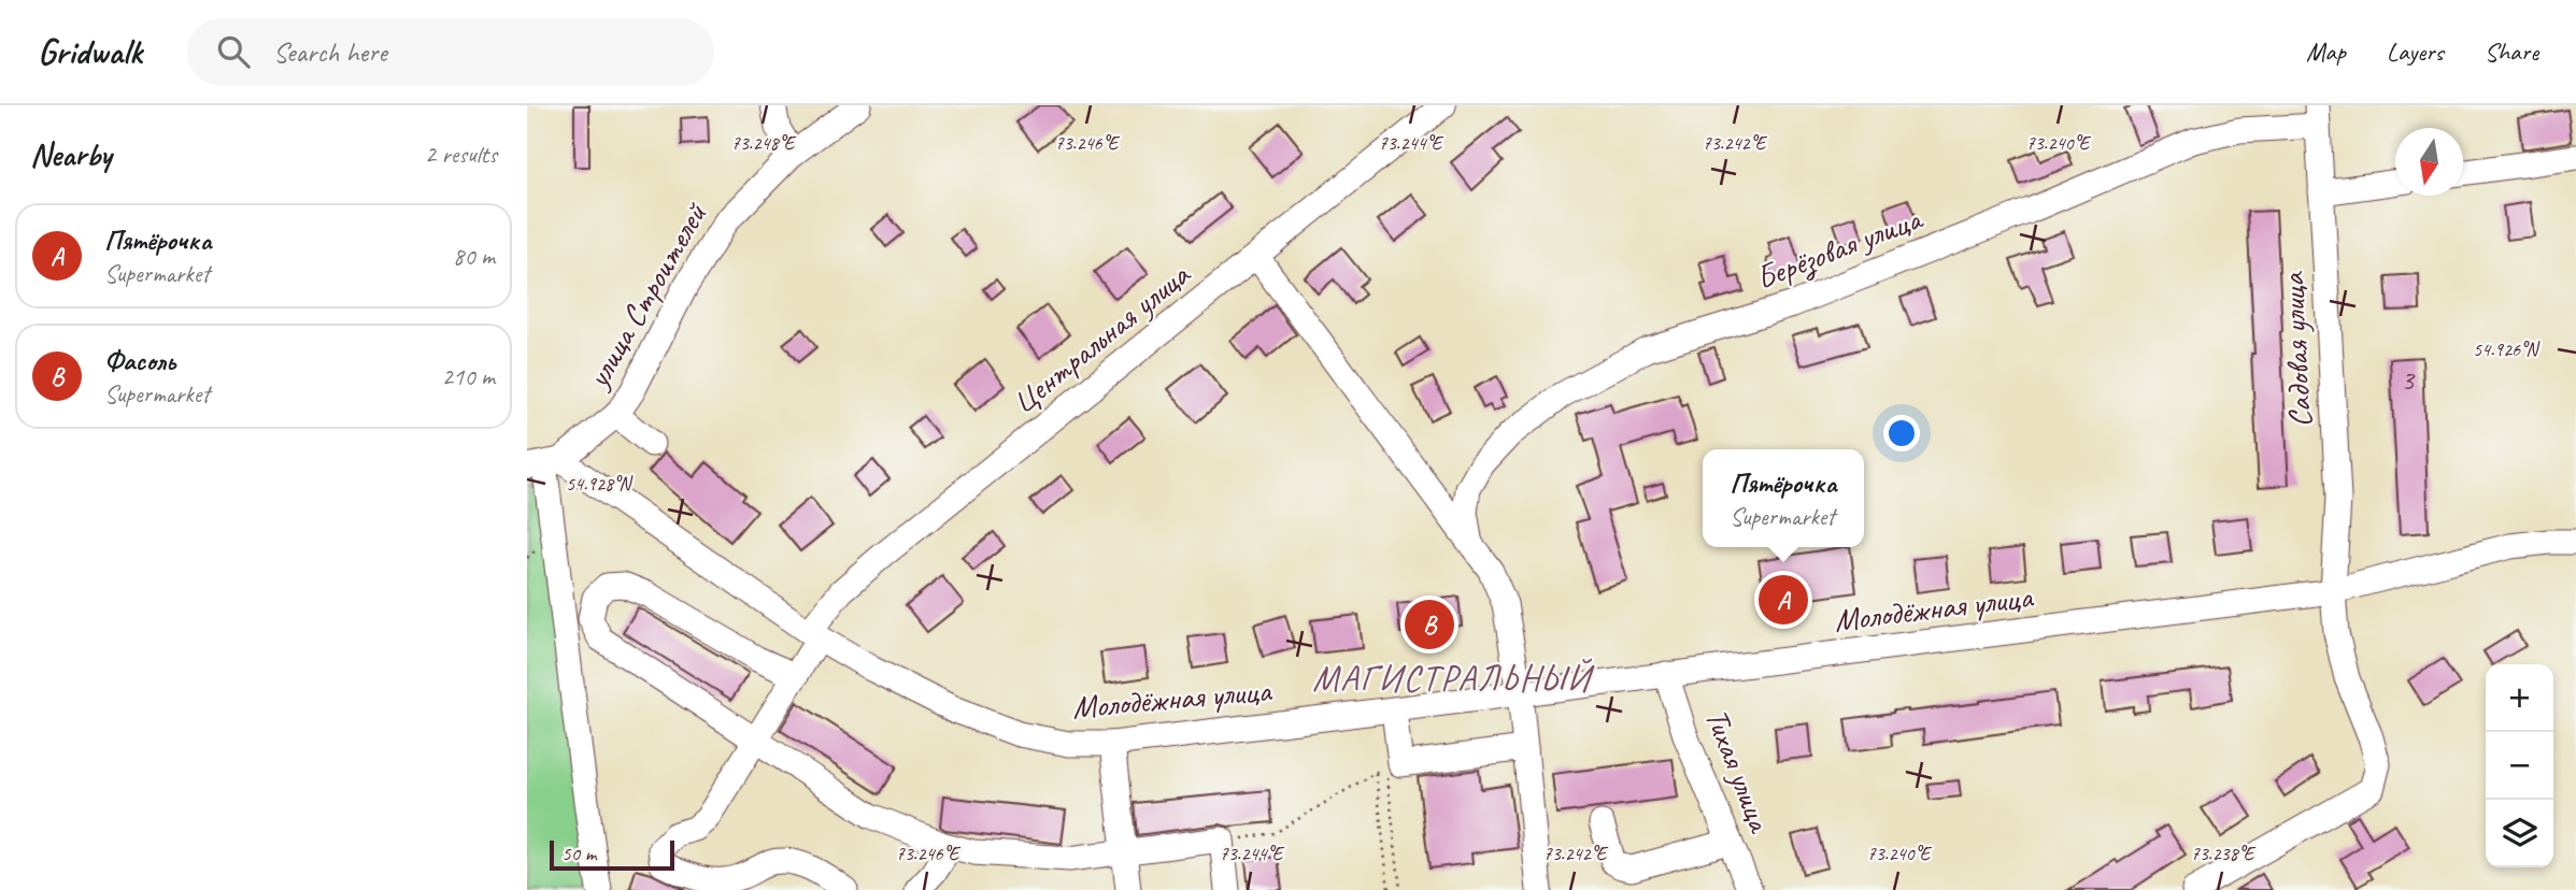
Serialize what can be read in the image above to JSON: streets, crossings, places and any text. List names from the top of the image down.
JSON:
{
  "streets": {
    "street": [
      "Берёзовая улица",
      "улица Строителей",
      "Центральная улица",
      "Садовая улица",
      "Молодёжная улица",
      "Тихая улица"
    ]
  },
  "crossings": [
    ["Берёзовая улица", "Садовая улица"],
    ["улица Строителей", "Молодёжная улица"],
    ["Центральная улица", "Молодёжная улица"],
    ["Садовая улица", "Молодёжная улица"],
    ["Молодёжная улица", "Тихая улица"]
  ],
  "districts": ["МАГИСТРАЛЬНЫЙ"],
  "house_numbers": ["3"],
  "scale_bar": "50 m",
  "north": "bottom",
  "page": {
    "header": "Gridwalk",
    "search": "Search here",
    "nav": ["Map", "Layers", "Share"],
    "heading": ["Nearby", "2 results"],
    "list": [
      {
        "mark": "A",
        "name": "Пятёрочка",
        "note": "Supermarket",
        "value": "80 m"
      },
      {
        "mark": "B",
        "name": "Фасоль",
        "note": "Supermarket",
        "value": "210 m"
      }
    ],
    "popup": ["Пятёрочка", "Supermarket"],
    "pins": ["A", "B"],
    "map_buttons": ["+", "−"],
    "scale": "50 m"
  },
  "coordinates": [
    "73.248°E",
    "73.246°E",
    "73.244°E",
    "73.242°E",
    "73.240°E",
    "54.926°N",
    "54.928°N",
    "73.238°E"
  ]
}
